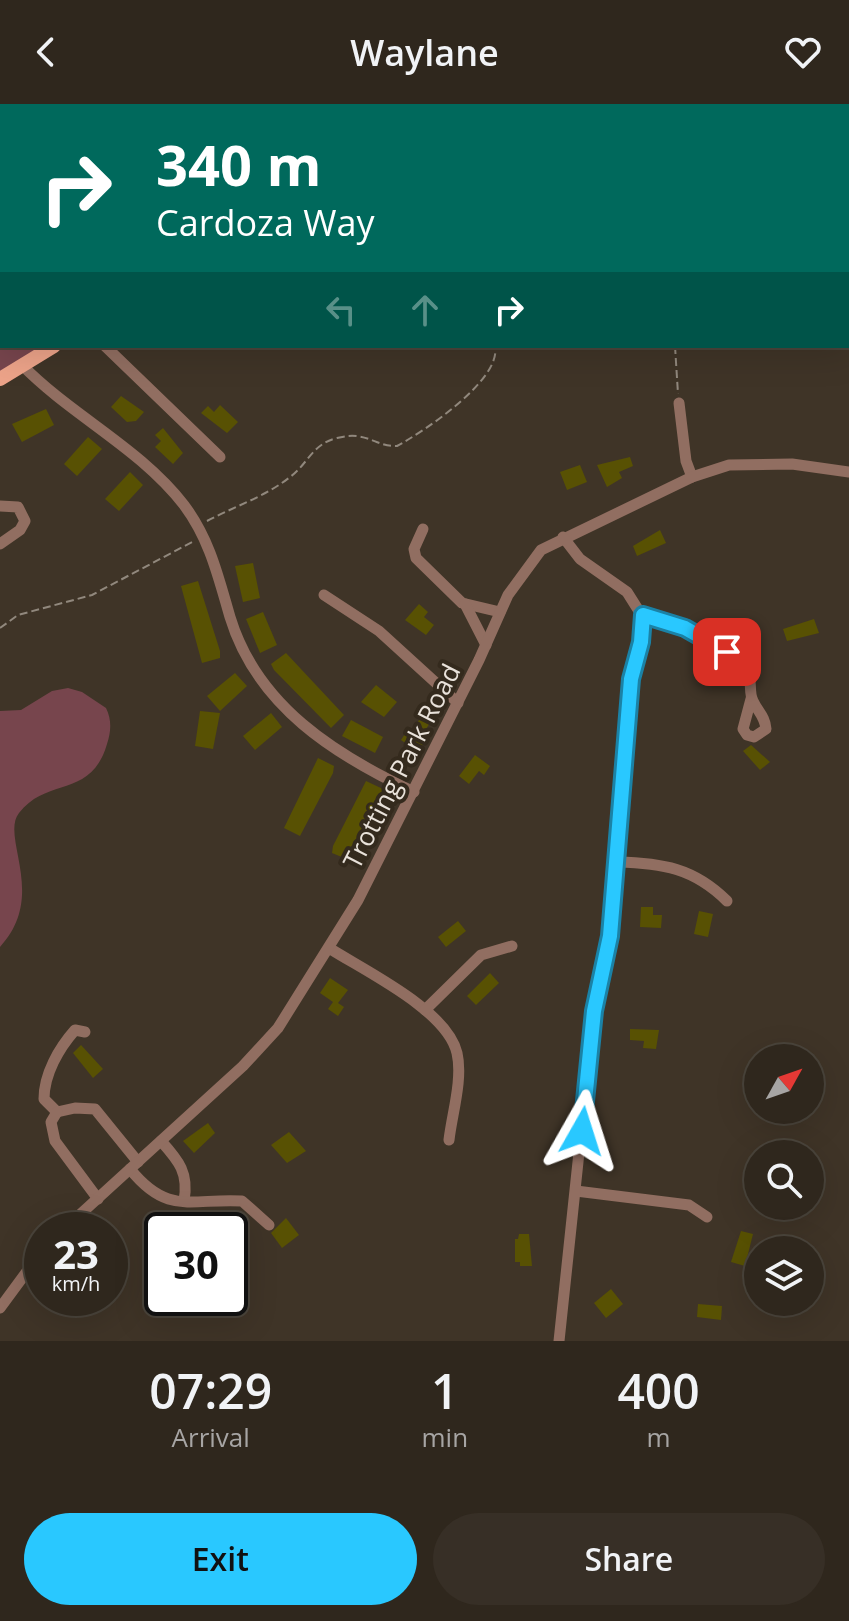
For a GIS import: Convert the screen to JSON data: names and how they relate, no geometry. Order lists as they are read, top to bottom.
{
  "streets": {
    "street": ["Trotting Park Road"]
  },
  "north": "top right",
  "page": {
    "header": "Waylane",
    "turn": ["340 m", "Cardoza Way"],
    "speed": "23 km/h",
    "limit": "30",
    "eta": [
      "07:29",
      "Arrival",
      "1",
      "min",
      "400",
      "m"
    ],
    "buttons": ["Exit", "Share"]
  }
}
